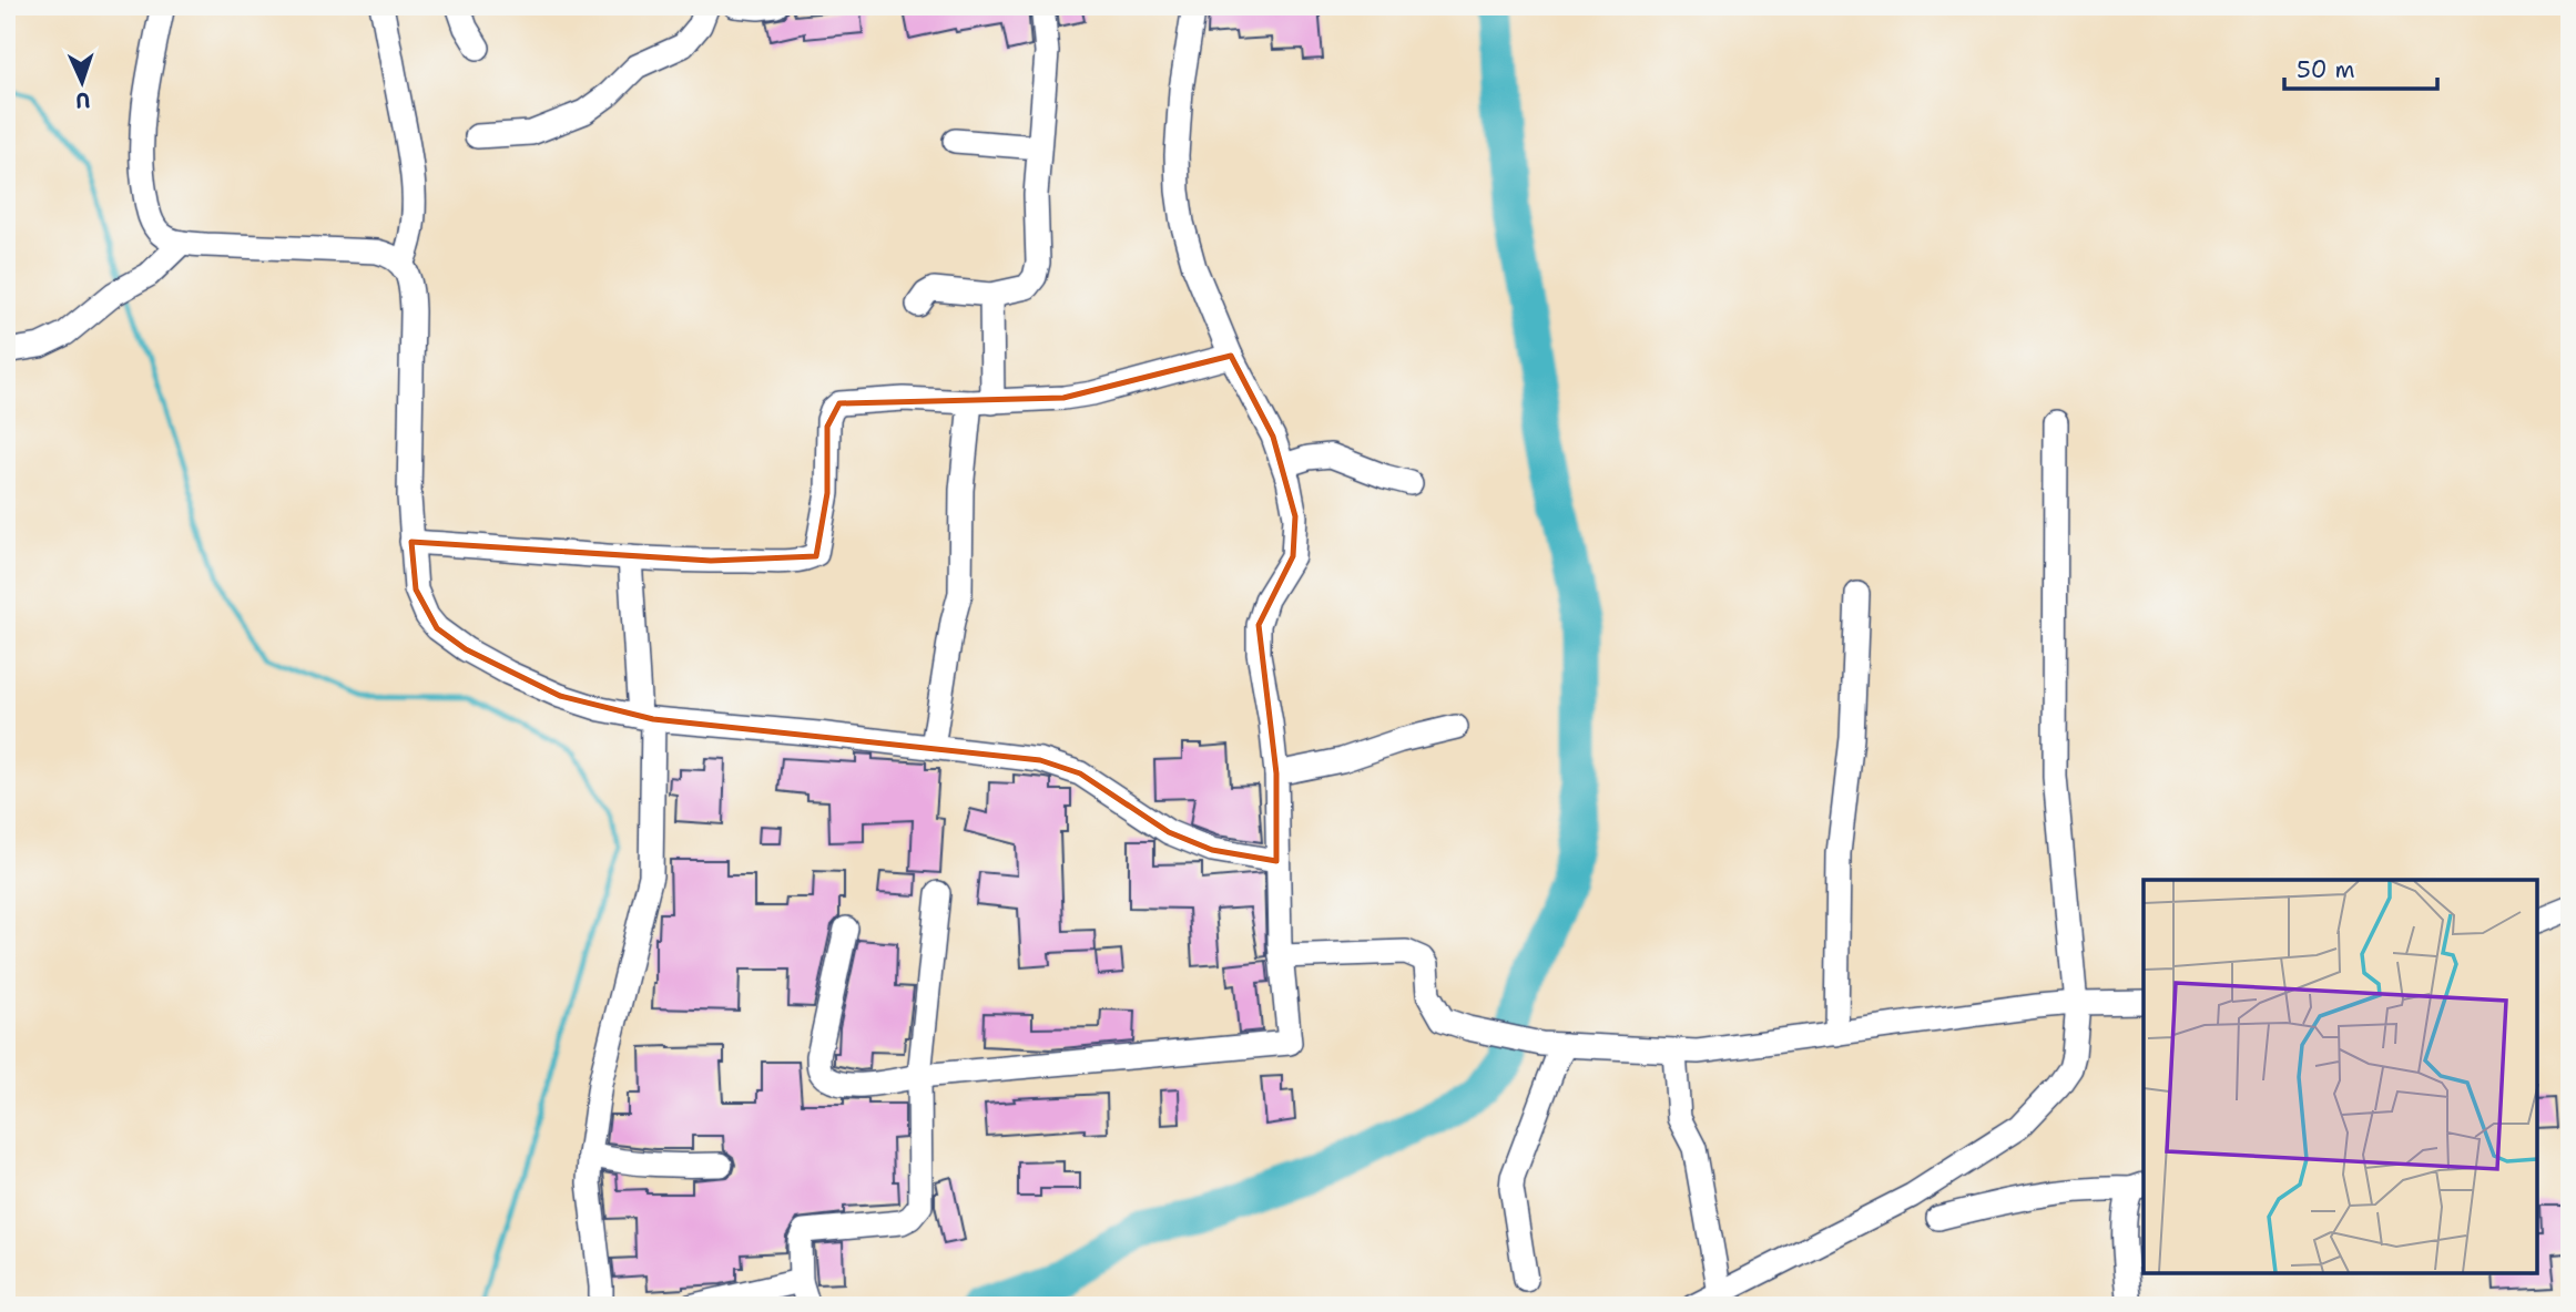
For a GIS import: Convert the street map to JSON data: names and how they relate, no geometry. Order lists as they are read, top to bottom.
{
  "scale_bar": "50 m",
  "north": "bottom"
}
